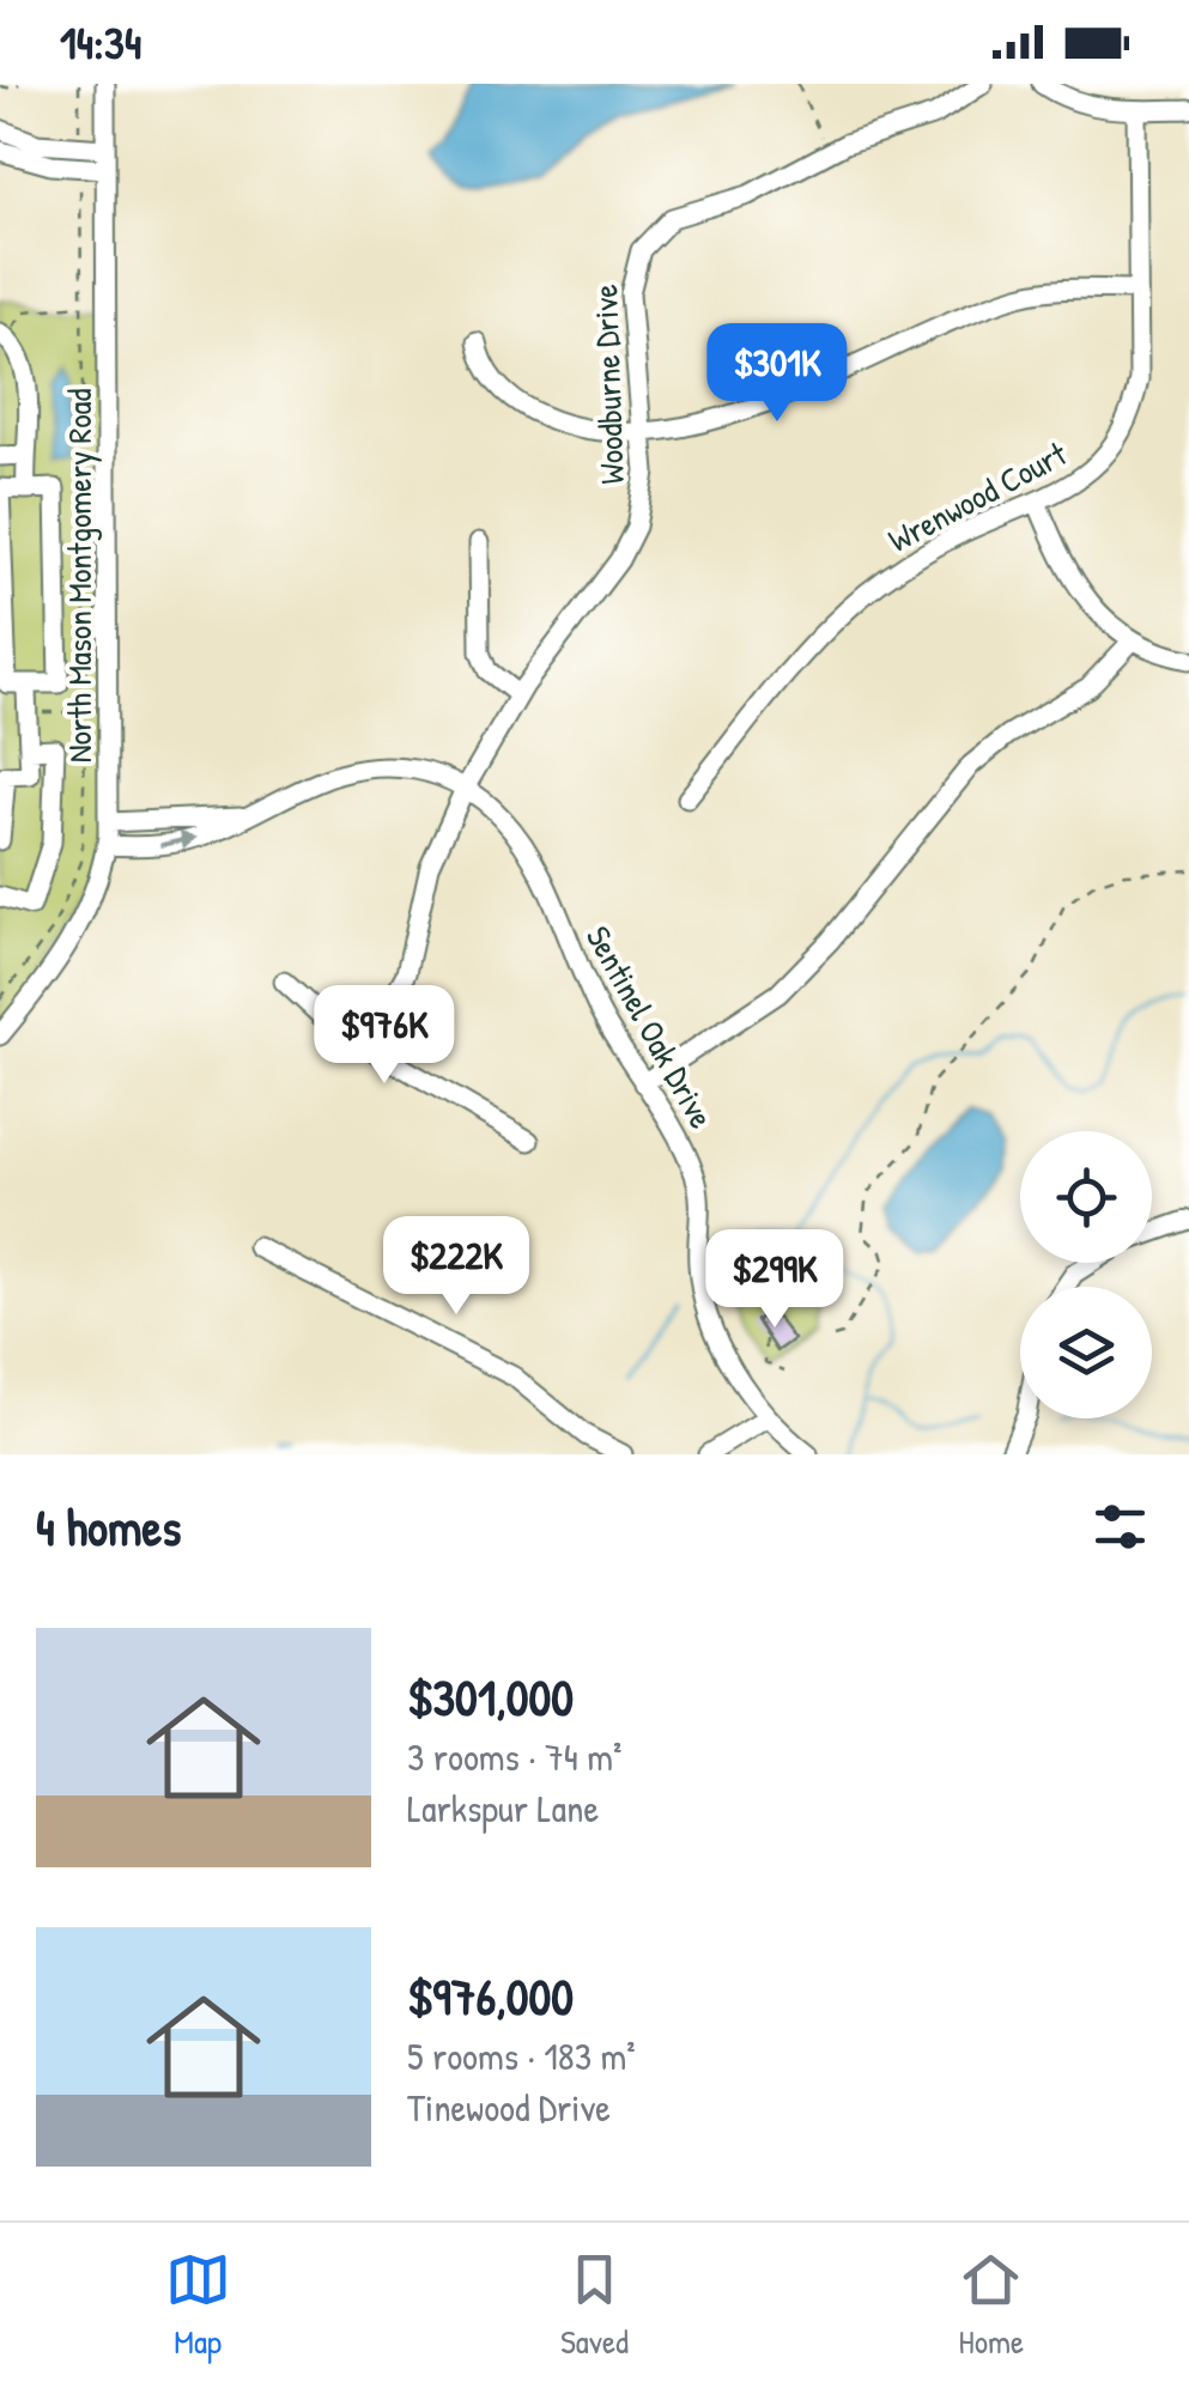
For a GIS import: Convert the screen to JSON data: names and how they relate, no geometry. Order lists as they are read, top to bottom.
{
  "streets": {
    "street": [
      "Woodburne Drive",
      "Wrenwood Court",
      "North Mason Montgomery Road",
      "Sentinel Oak Drive"
    ]
  },
  "crossings": [
    ["Woodburne Drive", "Sentinel Oak Drive"],
    ["North Mason Montgomery Road", "Sentinel Oak Drive"]
  ],
  "page": {
    "status": "14:34",
    "price": [
      "$301K",
      "$976K",
      "$222K",
      "$299K"
    ],
    "heading": "4 homes",
    "list": [
      {
        "name": "$301,000",
        "note": "3 rooms · 74 m² · Larkspur Lane"
      },
      {
        "name": "$976,000",
        "note": "5 rooms · 183 m² · Tinewood Drive"
      }
    ],
    "tabs": ["Map", "Saved", "Home"]
  }
}
